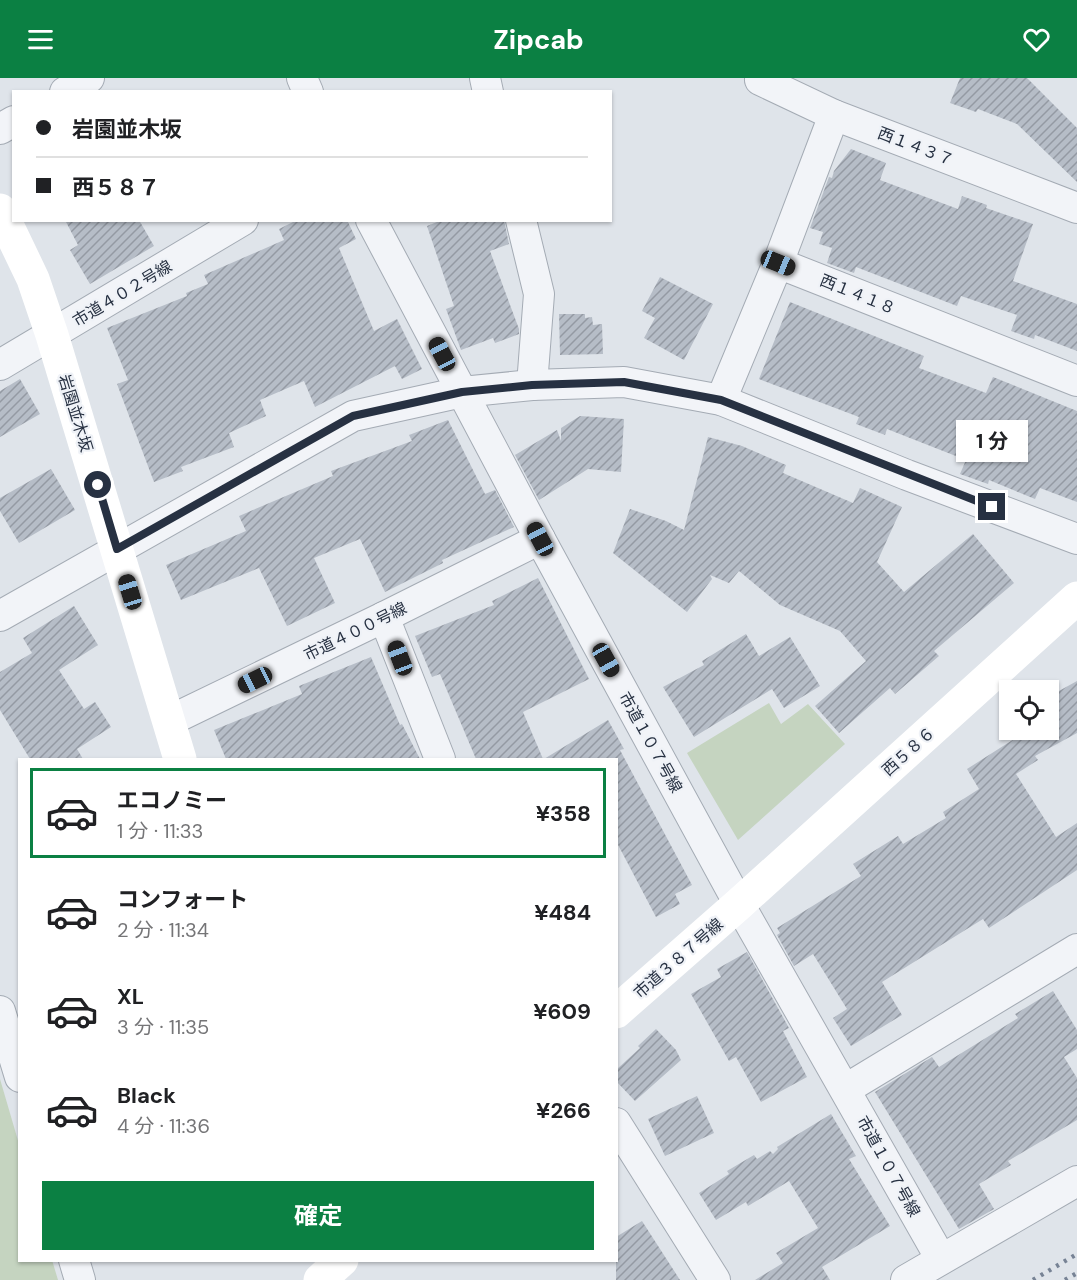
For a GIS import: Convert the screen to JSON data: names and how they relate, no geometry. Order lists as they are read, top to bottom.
{
  "streets": {
    "street": [
      "西１４３７",
      "市道４０２号線",
      "西１４１８",
      "岩園並木坂",
      "市道４００号線",
      "市道１０７号線",
      "西５８６",
      "市道３８７号線"
    ]
  },
  "crossings": [
    ["市道４０２号線", "岩園並木坂"],
    ["岩園並木坂", "市道４００号線"],
    ["市道４００号線", "市道１０７号線"],
    ["市道１０７号線", "西５８６"],
    ["市道１０７号線", "市道３８７号線"],
    ["西５８６", "市道３８７号線"]
  ],
  "page": {
    "header": "Zipcab",
    "banner": ["岩園並木坂", "西５８７"],
    "bubble": "1 分",
    "list": [
      {
        "name": "エコノミー",
        "note": "1 分 · 11:33",
        "value": "¥358"
      },
      {
        "name": "コンフォート",
        "note": "2 分 · 11:34",
        "value": "¥484"
      },
      {
        "name": "XL",
        "note": "3 分 · 11:35",
        "value": "¥609"
      },
      {
        "name": "Black",
        "note": "4 分 · 11:36",
        "value": "¥266"
      }
    ],
    "buttons": "確定"
  }
}
